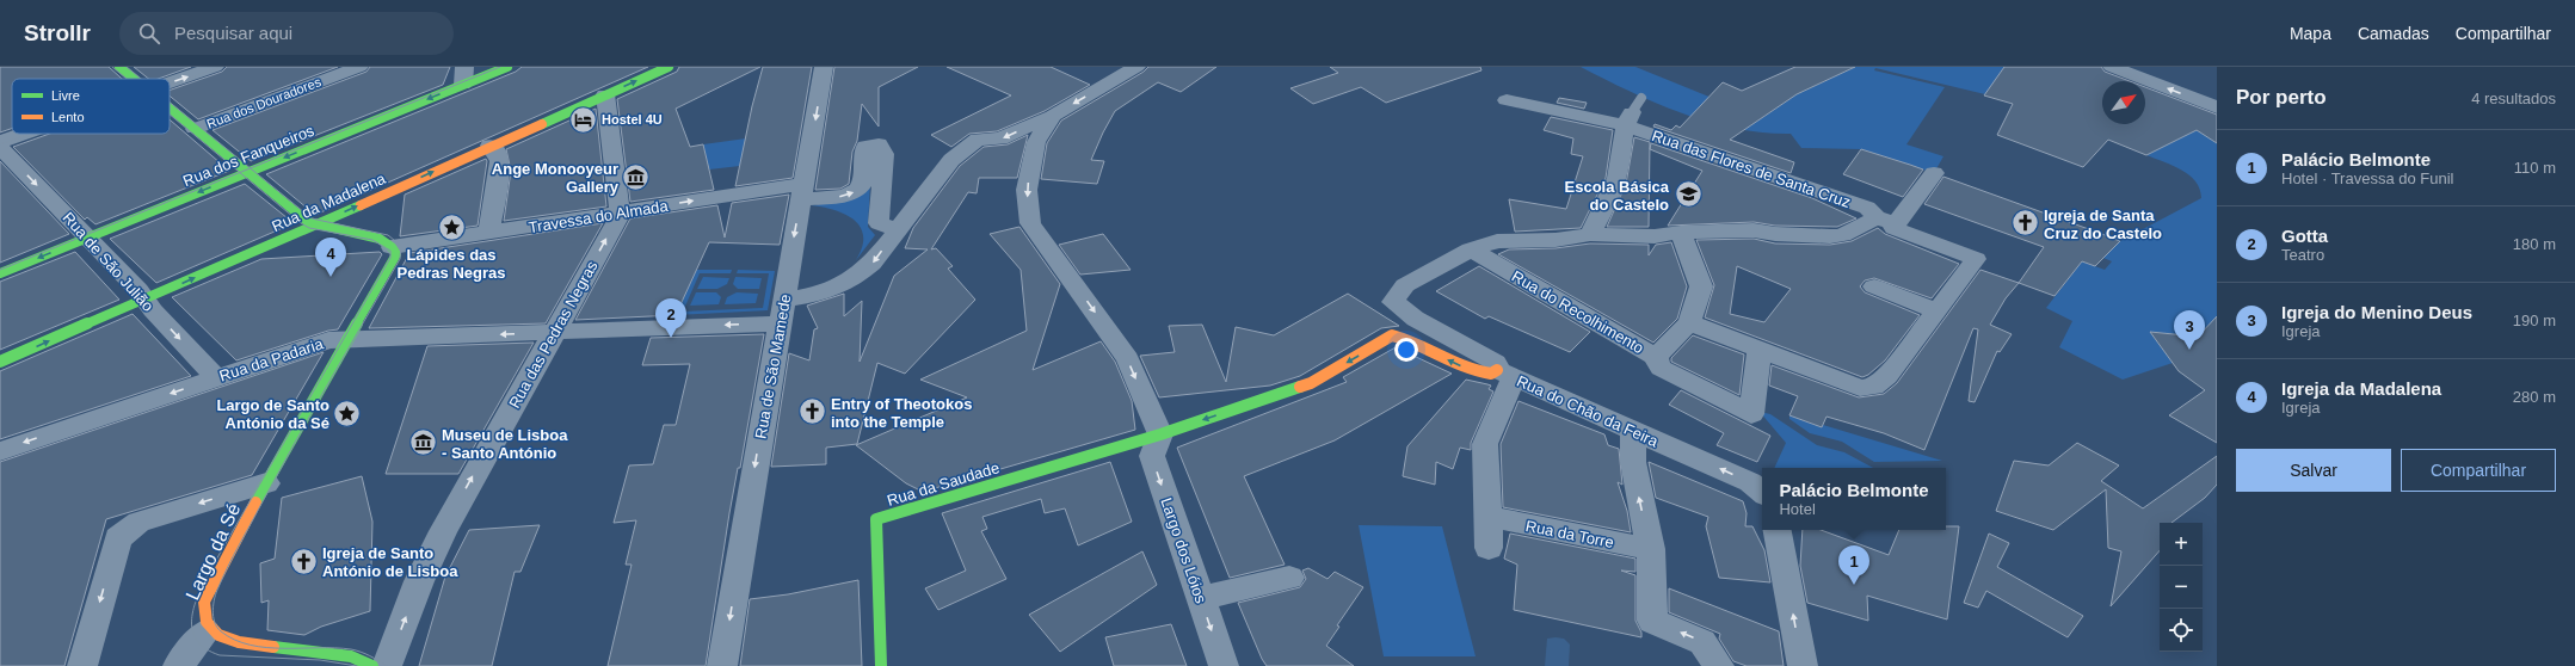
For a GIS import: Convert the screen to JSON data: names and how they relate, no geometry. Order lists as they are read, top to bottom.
{
  "streets": {
    "street": [
      "Rua dos Douradores",
      "Rua dos Fanqueiros",
      "Rua das Flores de Santa Cruz",
      "Rua da Madalena",
      "Travessa do Almada",
      "Rua de São Julião",
      "Rua do Recolhimento",
      "Rua das Pedras Negras",
      "Rua da Padaria",
      "Rua de São Mamede",
      "Rua do Chão da Feira",
      "Rua da Saudade",
      "Rua da Torre",
      "Largo dos Lóios",
      "Largo da Sé"
    ]
  },
  "crossings": [
    ["Rua dos Fanqueiros", "Rua de São Julião"],
    ["Rua da Madalena", "Rua de São Julião"],
    ["Travessa do Almada", "Rua das Pedras Negras"],
    ["Travessa do Almada", "Rua da Padaria"],
    ["Travessa do Almada", "Rua de São Mamede"],
    ["Rua de São Julião", "Rua da Padaria"],
    ["Rua do Recolhimento", "Rua do Chão da Feira"],
    ["Rua das Pedras Negras", "Rua da Padaria"],
    ["Rua da Padaria", "Rua de São Mamede"],
    ["Rua da Saudade", "Largo dos Lóios"]
  ],
  "one_way": [
    "Rua dos Fanqueiros",
    "Rua da Madalena",
    "Rua da Padaria",
    "Rua de São Mamede",
    "Largo dos Lóios"
  ],
  "places": {
    "hotel": ["Hostel 4U"],
    "museum": ["Ange Monooyeur Gallery", "Museu de Lisboa - Santo António"],
    "school or university": ["Escola Básica do Castelo"],
    "church": ["Igreja de Santa Cruz do Castelo", "Entry of Theotokos into the Temple", "Igreja de Santo António de Lisboa"],
    "place": ["Lápides das Pedras Negras", "Largo de Santo António da Sé"]
  },
  "legend": ["Livre", "Lento"],
  "north": "top right",
  "page": {
    "header": "Strollr",
    "search": "Pesquisar aqui",
    "nav": ["Mapa", "Camadas", "Compartilhar"],
    "heading": ["Por perto", "4 resultados"],
    "list": [
      {
        "mark": "1",
        "name": "Palácio Belmonte",
        "note": "Hotel · Travessa do Funil",
        "value": "110 m"
      },
      {
        "mark": "2",
        "name": "Gotta",
        "note": "Teatro",
        "value": "180 m"
      },
      {
        "mark": "3",
        "name": "Igreja do Menino Deus",
        "note": "Igreja",
        "value": "190 m"
      },
      {
        "mark": "4",
        "name": "Igreja da Madalena",
        "note": "Igreja",
        "value": "280 m"
      }
    ],
    "pins": [
      "4",
      "2",
      "3",
      "1"
    ],
    "buttons": ["Salvar", "Compartilhar"],
    "popup": ["Palácio Belmonte", "Hotel"],
    "map_buttons": ["+", "−"]
  }
}
